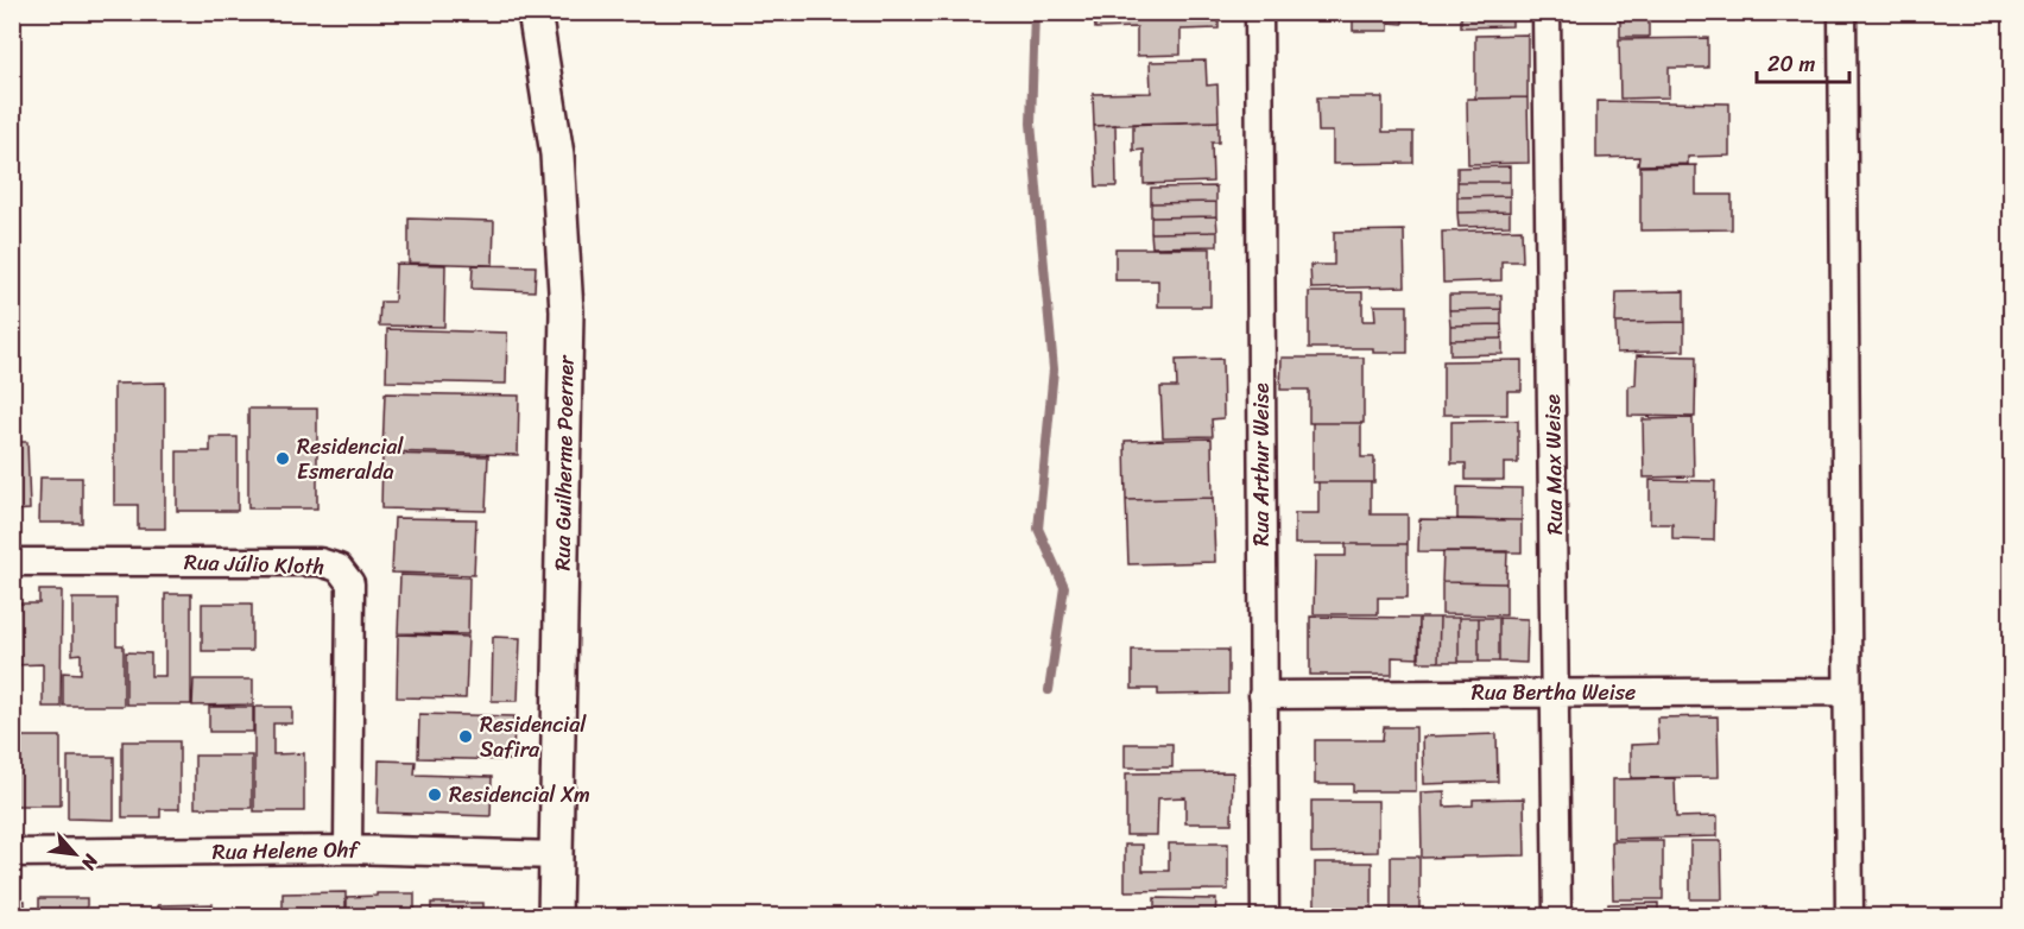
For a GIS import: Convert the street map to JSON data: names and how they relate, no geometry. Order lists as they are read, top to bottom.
{
  "streets": {
    "street": [
      "Rua Guilherme Poerner",
      "Rua Arthur Weise",
      "Rua Max Weise",
      "Rua Júlio Kloth",
      "Rua Bertha Weise",
      "Rua Helene Ohf"
    ]
  },
  "crossings": [
    ["Rua Guilherme Poerner", "Rua Helene Ohf"],
    ["Rua Arthur Weise", "Rua Bertha Weise"],
    ["Rua Max Weise", "Rua Bertha Weise"],
    ["Rua Júlio Kloth", "Rua Helene Ohf"]
  ],
  "places": ["Residencial Esmeralda", "Residencial Safira", "Residencial Xm"],
  "scale_bar": "20 m",
  "north": "bottom right"
}
